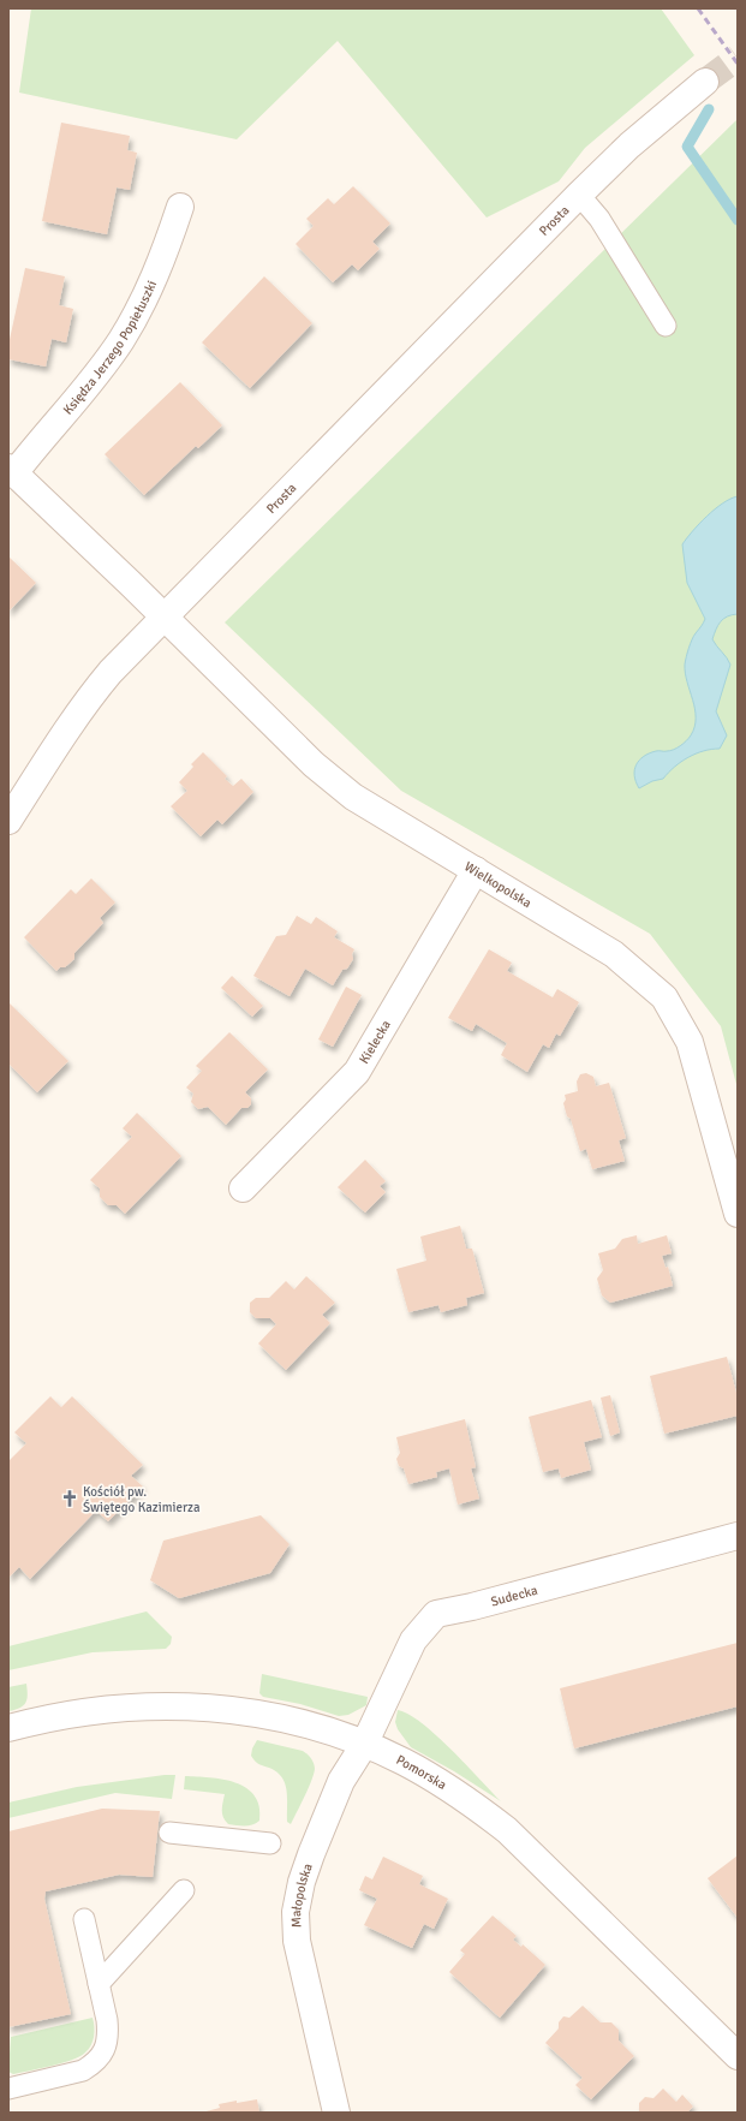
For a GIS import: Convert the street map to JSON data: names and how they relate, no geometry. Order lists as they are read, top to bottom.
{
  "streets": {
    "street": [
      "Prosta",
      "Księdza Jerzego Popiełuszki",
      "Wielkopolska",
      "Kielecka",
      "Sudecka",
      "Pomorska",
      "Małopolska"
    ]
  },
  "crossings": [
    ["Prosta", "Księdza Jerzego Popiełuszki"],
    ["Prosta", "Wielkopolska"],
    ["Księdza Jerzego Popiełuszki", "Wielkopolska"],
    ["Wielkopolska", "Kielecka"],
    ["Sudecka", "Pomorska"],
    ["Sudecka", "Małopolska"],
    ["Pomorska", "Małopolska"]
  ],
  "places": {
    "church": ["Kościół pw. Świętego Kazimierza"]
  }
}
